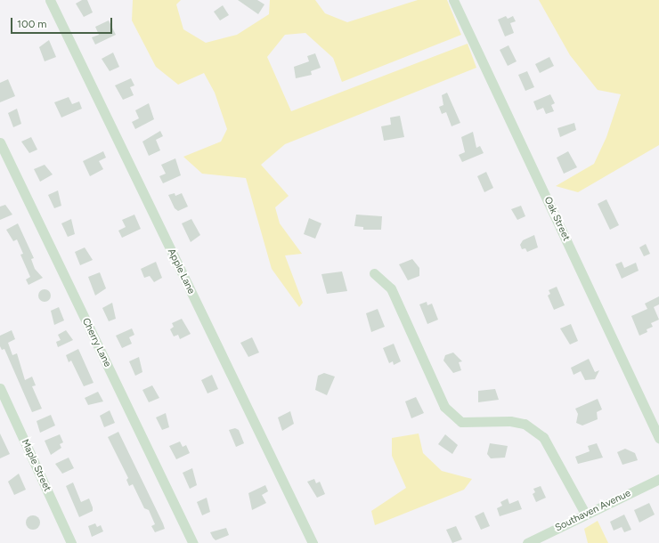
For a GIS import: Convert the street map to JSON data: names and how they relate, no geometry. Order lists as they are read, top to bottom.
{
  "streets": {
    "street": [
      "Oak Street",
      "Apple Lane",
      "Cherry Lane",
      "Maple Street",
      "Southaven Avenue"
    ]
  },
  "scale_bar": "100 m"
}
